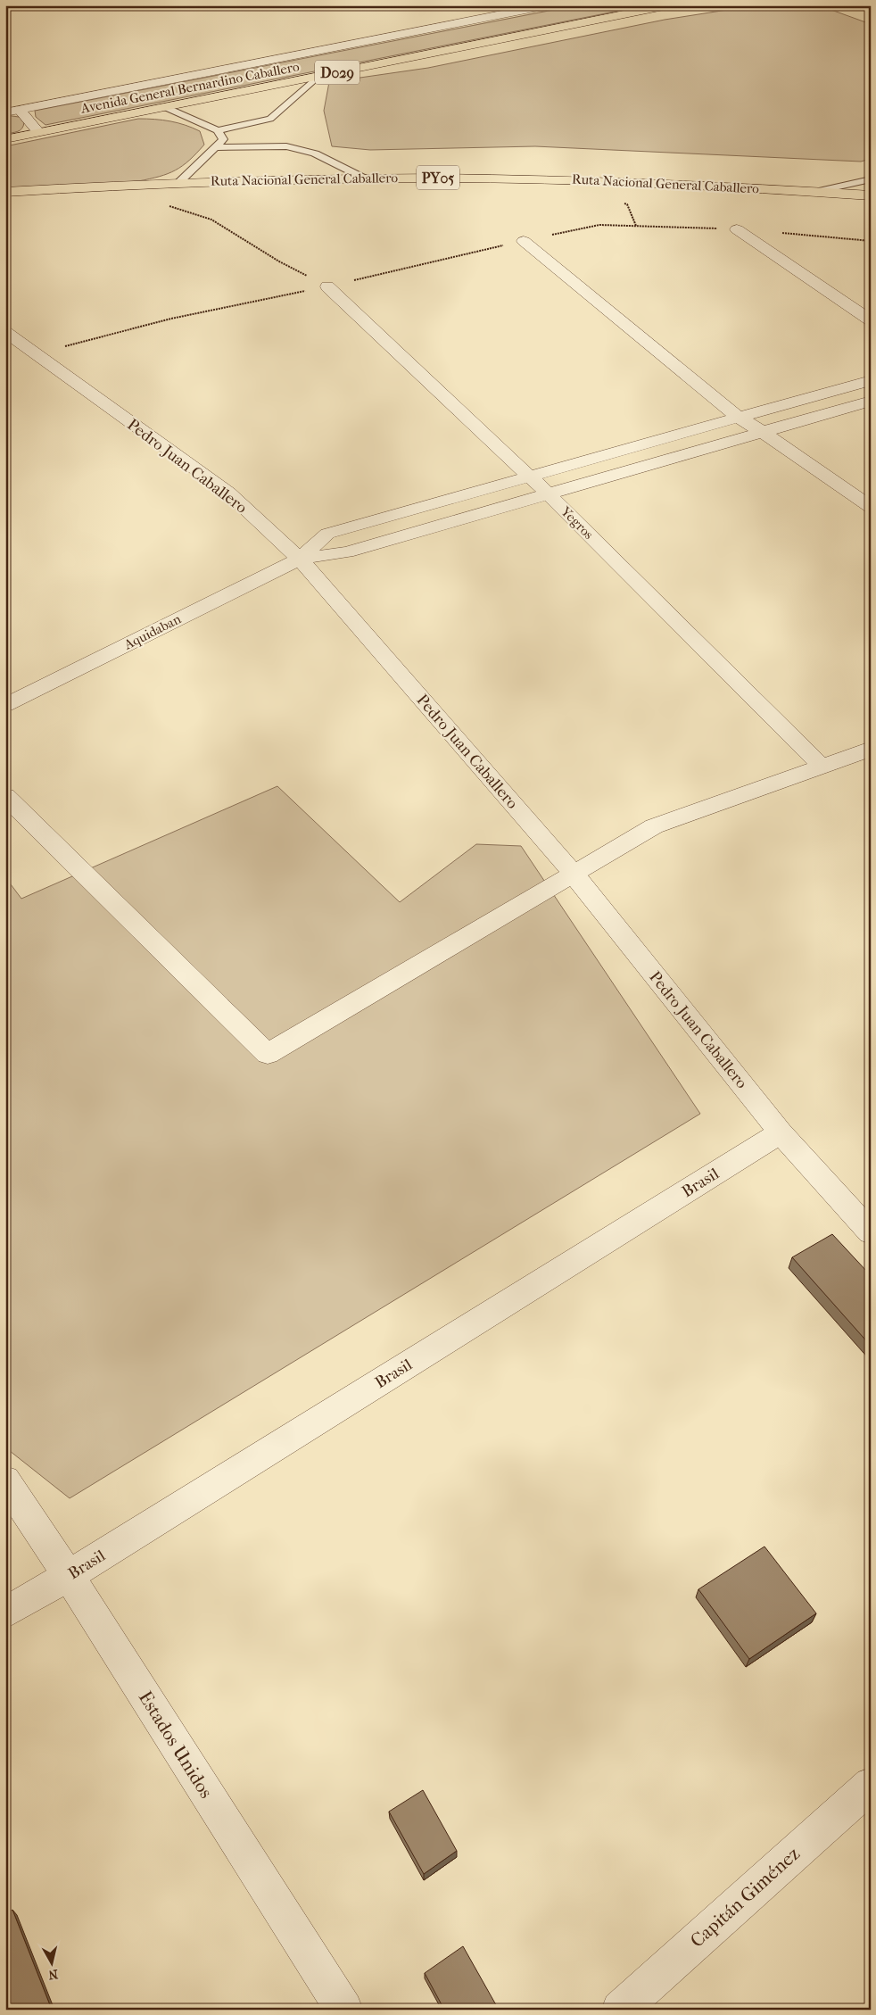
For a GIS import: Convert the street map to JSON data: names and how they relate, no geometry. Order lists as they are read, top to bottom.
{
  "streets": {
    "main road": [
      "D029",
      "Avenida General Bernardino Caballero",
      "PY05",
      "Ruta Nacional General Caballero"
    ],
    "street": [
      "Pedro Juan Caballero",
      "Yegros",
      "Aquidaban",
      "Brasil",
      "Estados Unidos",
      "Capitán Giménez"
    ]
  },
  "crossings": [
    ["Pedro Juan Caballero", "Aquidaban"],
    ["Pedro Juan Caballero", "Brasil"],
    ["Brasil", "Estados Unidos"]
  ],
  "north": "bottom"
}
